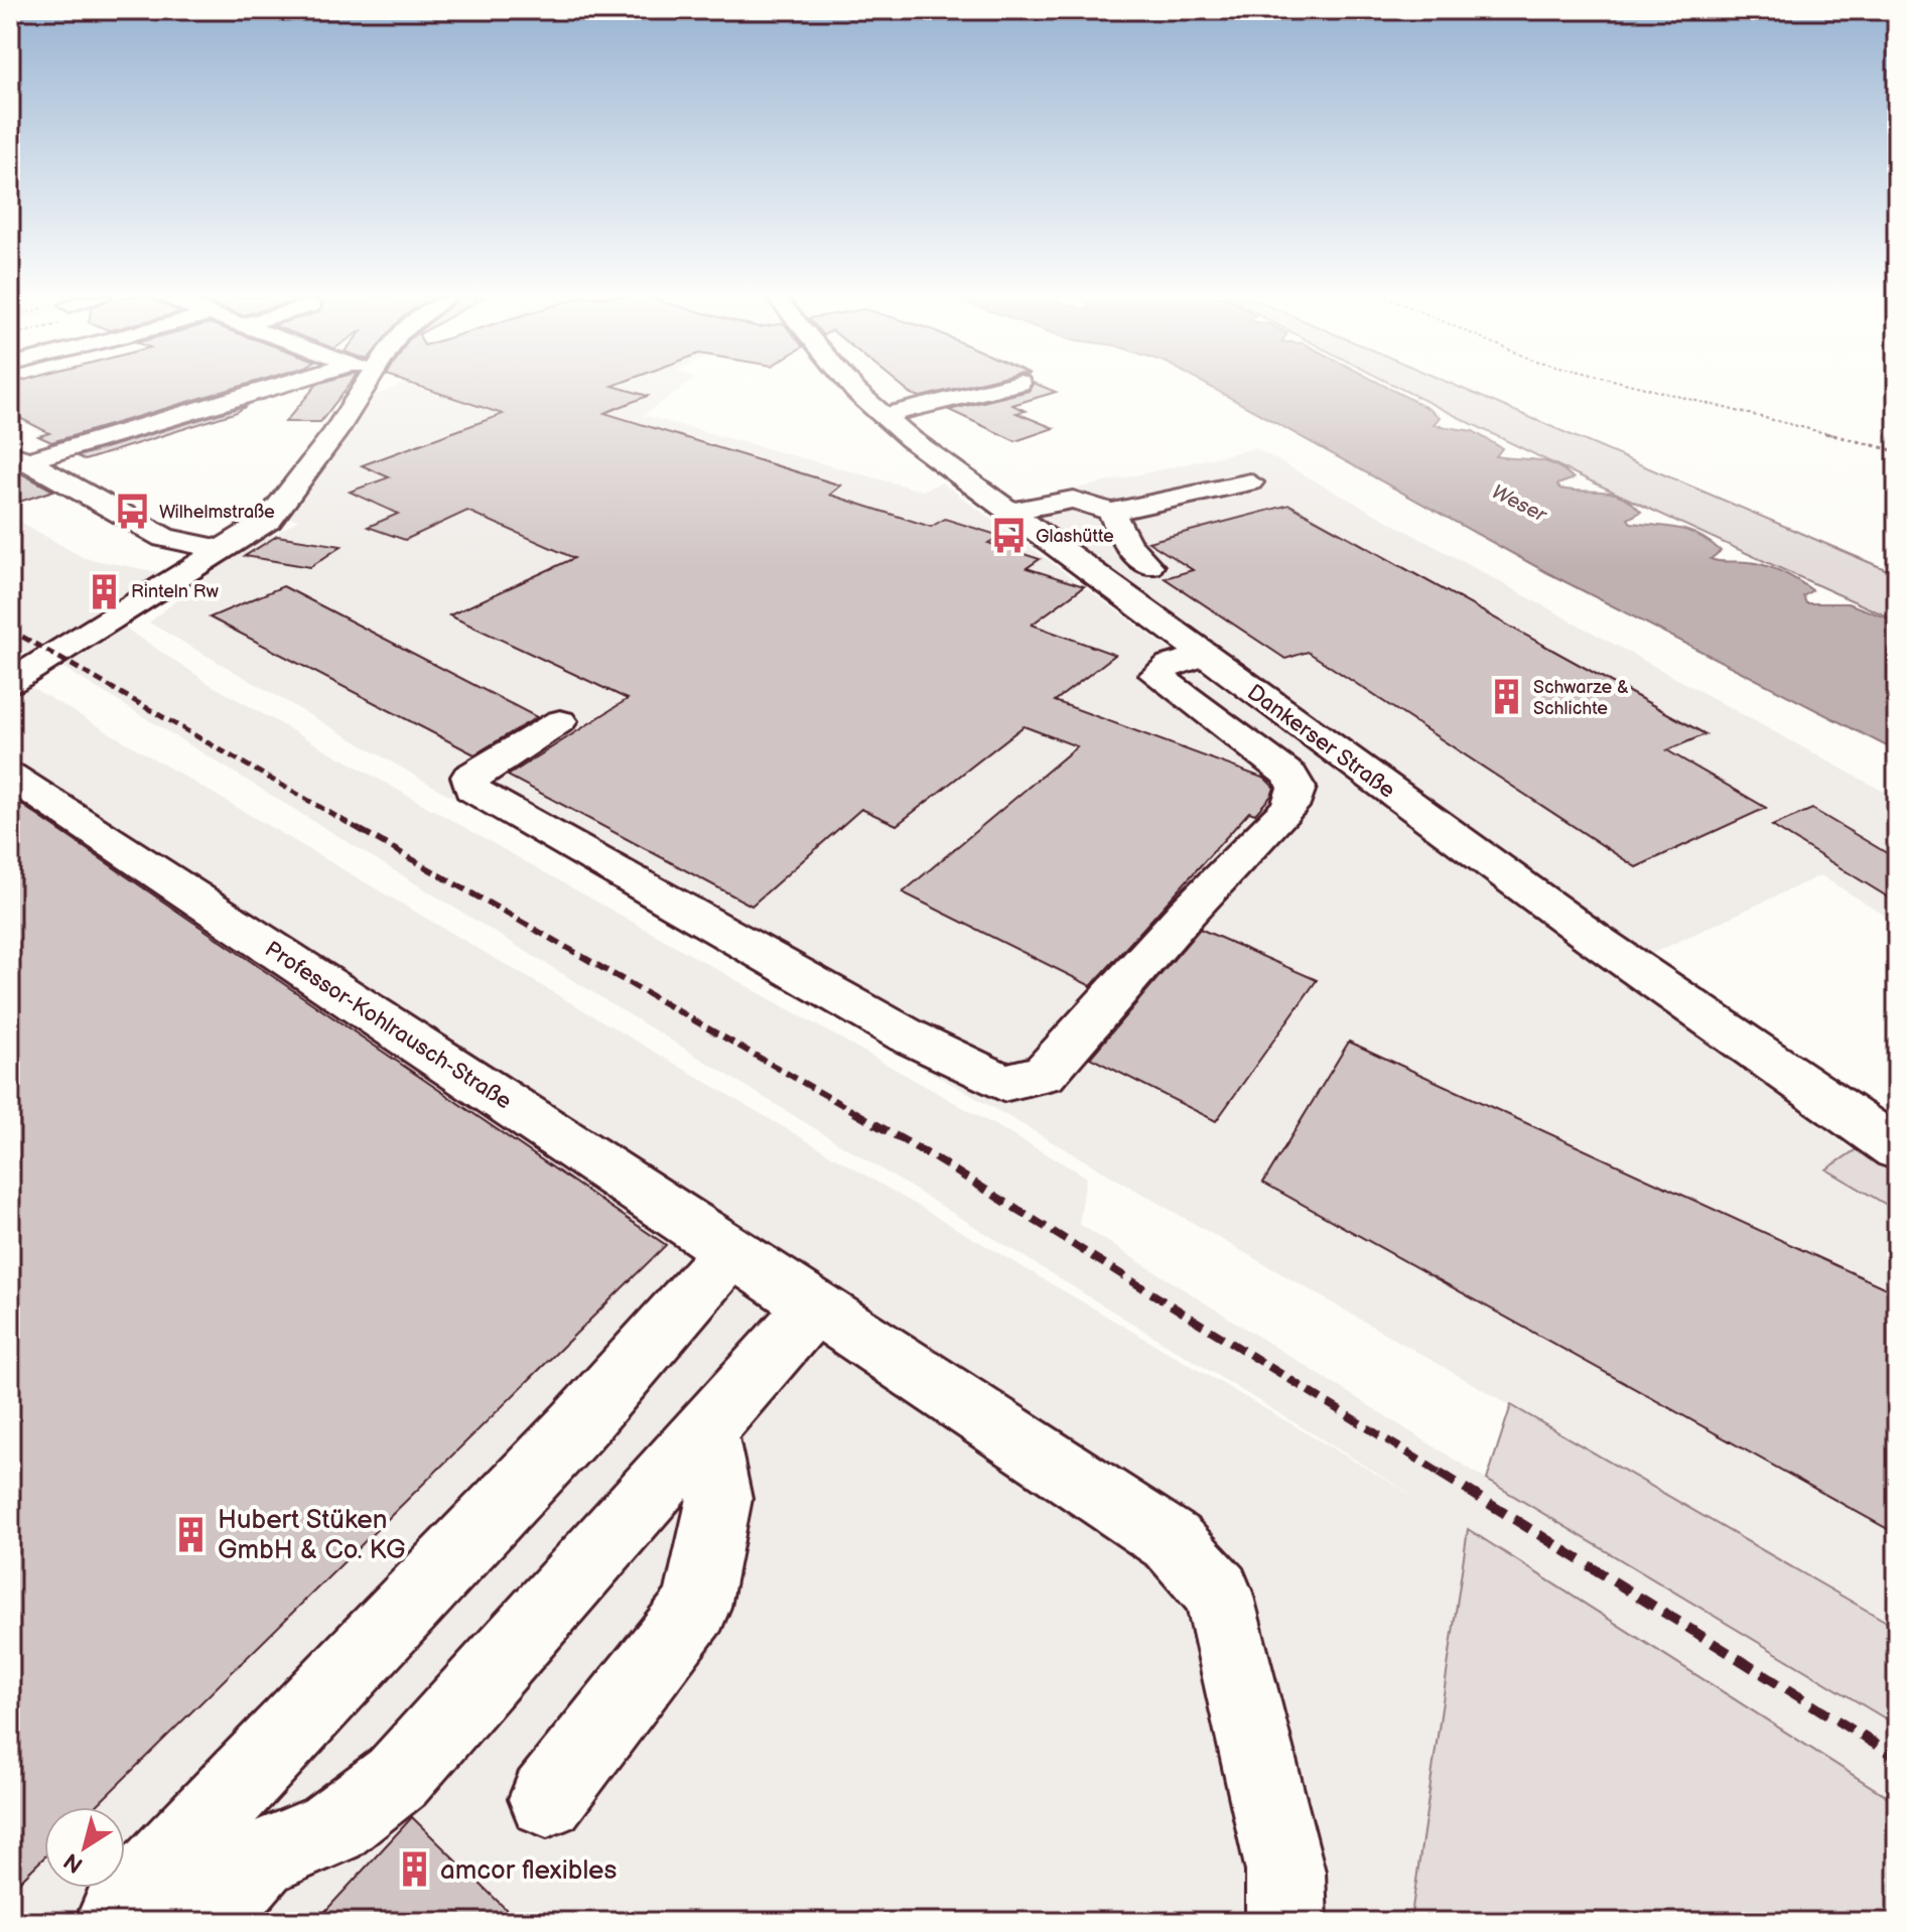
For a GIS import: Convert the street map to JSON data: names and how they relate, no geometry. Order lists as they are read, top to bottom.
{
  "streets": {
    "street": ["Dankerser Straße", "Professor-Kohlrausch-Straße"]
  },
  "water": ["Weser"],
  "places": {
    "bus stop": ["Wilhelmstraße", "Glashütte"],
    "building": [
      "Rinteln Rw",
      "Schwarze & Schlichte",
      "Hubert Stüken GmbH & Co. KG",
      "amcor flexibles"
    ]
  },
  "north": "bottom left"
}
